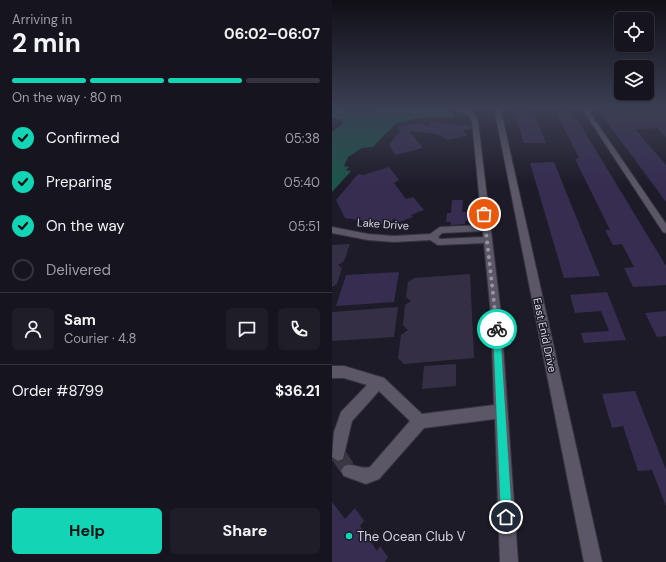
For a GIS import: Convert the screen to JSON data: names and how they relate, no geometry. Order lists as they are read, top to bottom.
{
  "streets": {
    "street": ["Lake Drive", "East Enid Drive"]
  },
  "places": ["The Ocean Club V"],
  "page": {
    "heading": ["2 min", "Arriving in", "06:02–06:07"],
    "panel": [
      "Sam",
      "Courier · 4.8",
      "Order #8799",
      "$36.21"
    ],
    "bar": "On the way · 80 m",
    "list": [
      ["Confirmed", "05:38"],
      ["Preparing", "05:40"],
      ["On the way", "05:51"],
      "Delivered"
    ],
    "buttons": ["Help", "Share"]
  }
}
